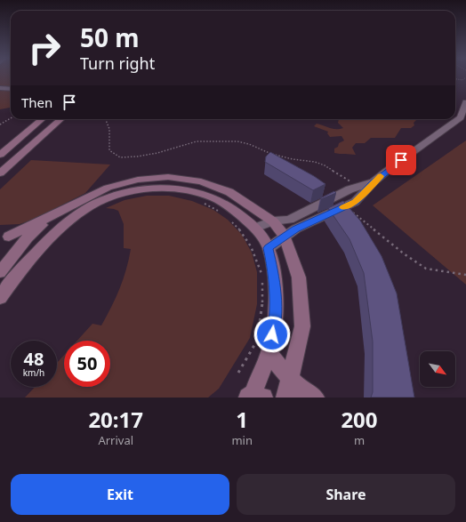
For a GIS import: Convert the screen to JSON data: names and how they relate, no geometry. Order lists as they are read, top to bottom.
{
  "north": "bottom right",
  "page": {
    "turn": ["50 m", "Turn right"],
    "then": "Then",
    "speed": "48 km/h",
    "limit": "50",
    "eta": [
      "20:17",
      "Arrival",
      "1",
      "min",
      "200",
      "m"
    ],
    "buttons": ["Exit", "Share"]
  }
}
